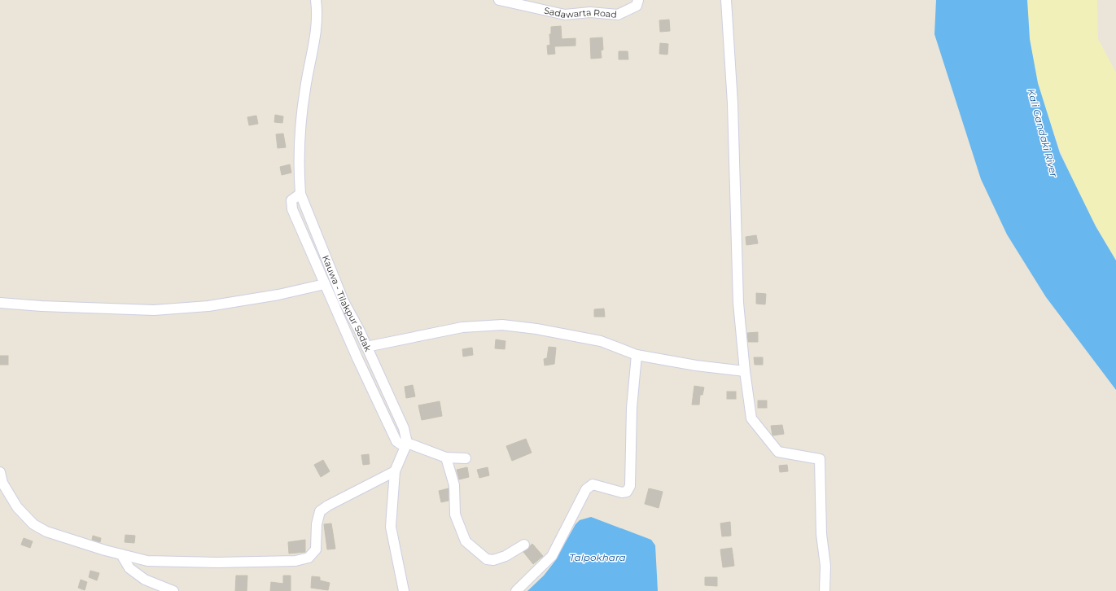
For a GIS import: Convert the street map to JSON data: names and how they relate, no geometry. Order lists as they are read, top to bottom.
{
  "streets": {
    "street": ["Sadawarta Road", "Kauwa - Tilakpur Sadak"]
  },
  "water": ["Kali Gandaki River", "Talpokhara"]
}
